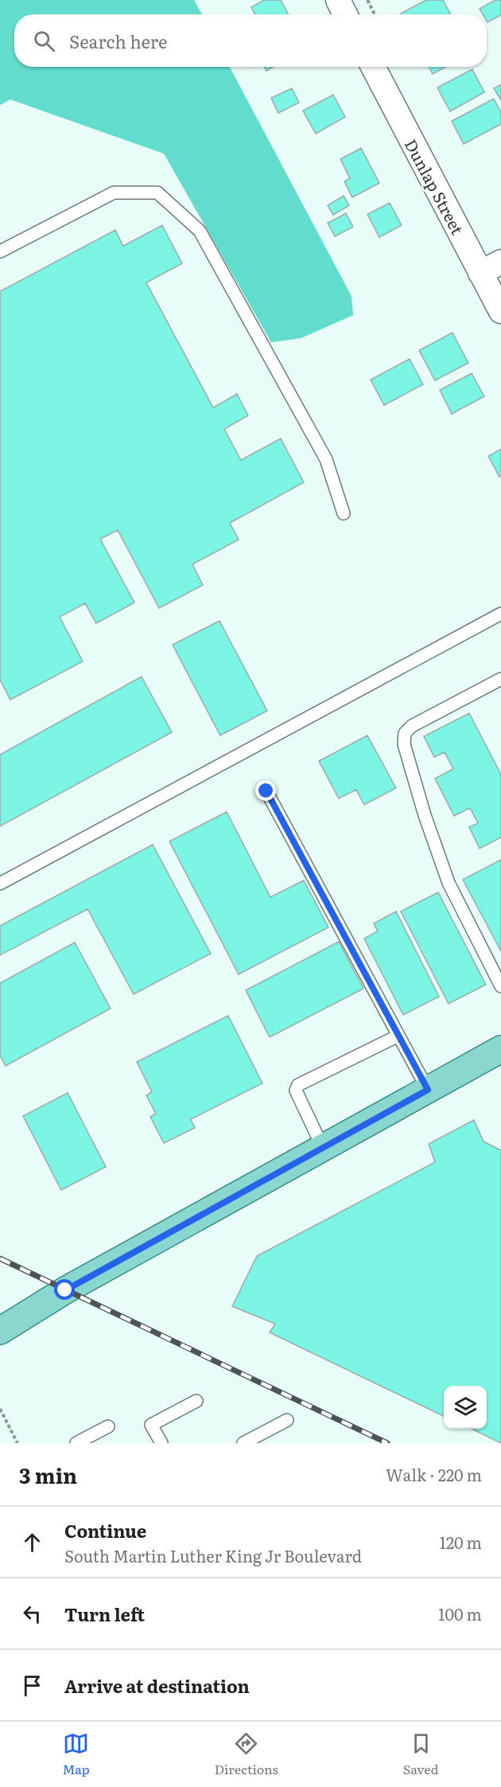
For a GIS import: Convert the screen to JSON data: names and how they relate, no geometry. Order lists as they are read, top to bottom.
{
  "streets": {
    "street": ["Dunlap Street"]
  },
  "page": {
    "search": "Search here",
    "heading": ["3 min", "Walk · 220 m"],
    "list": [
      ["Continue", "South Martin Luther King Jr Boulevard", "120 m"],
      ["Turn left", "100 m"],
      "Arrive at destination"
    ],
    "nav": ["Map", "Directions", "Saved"]
  }
}
